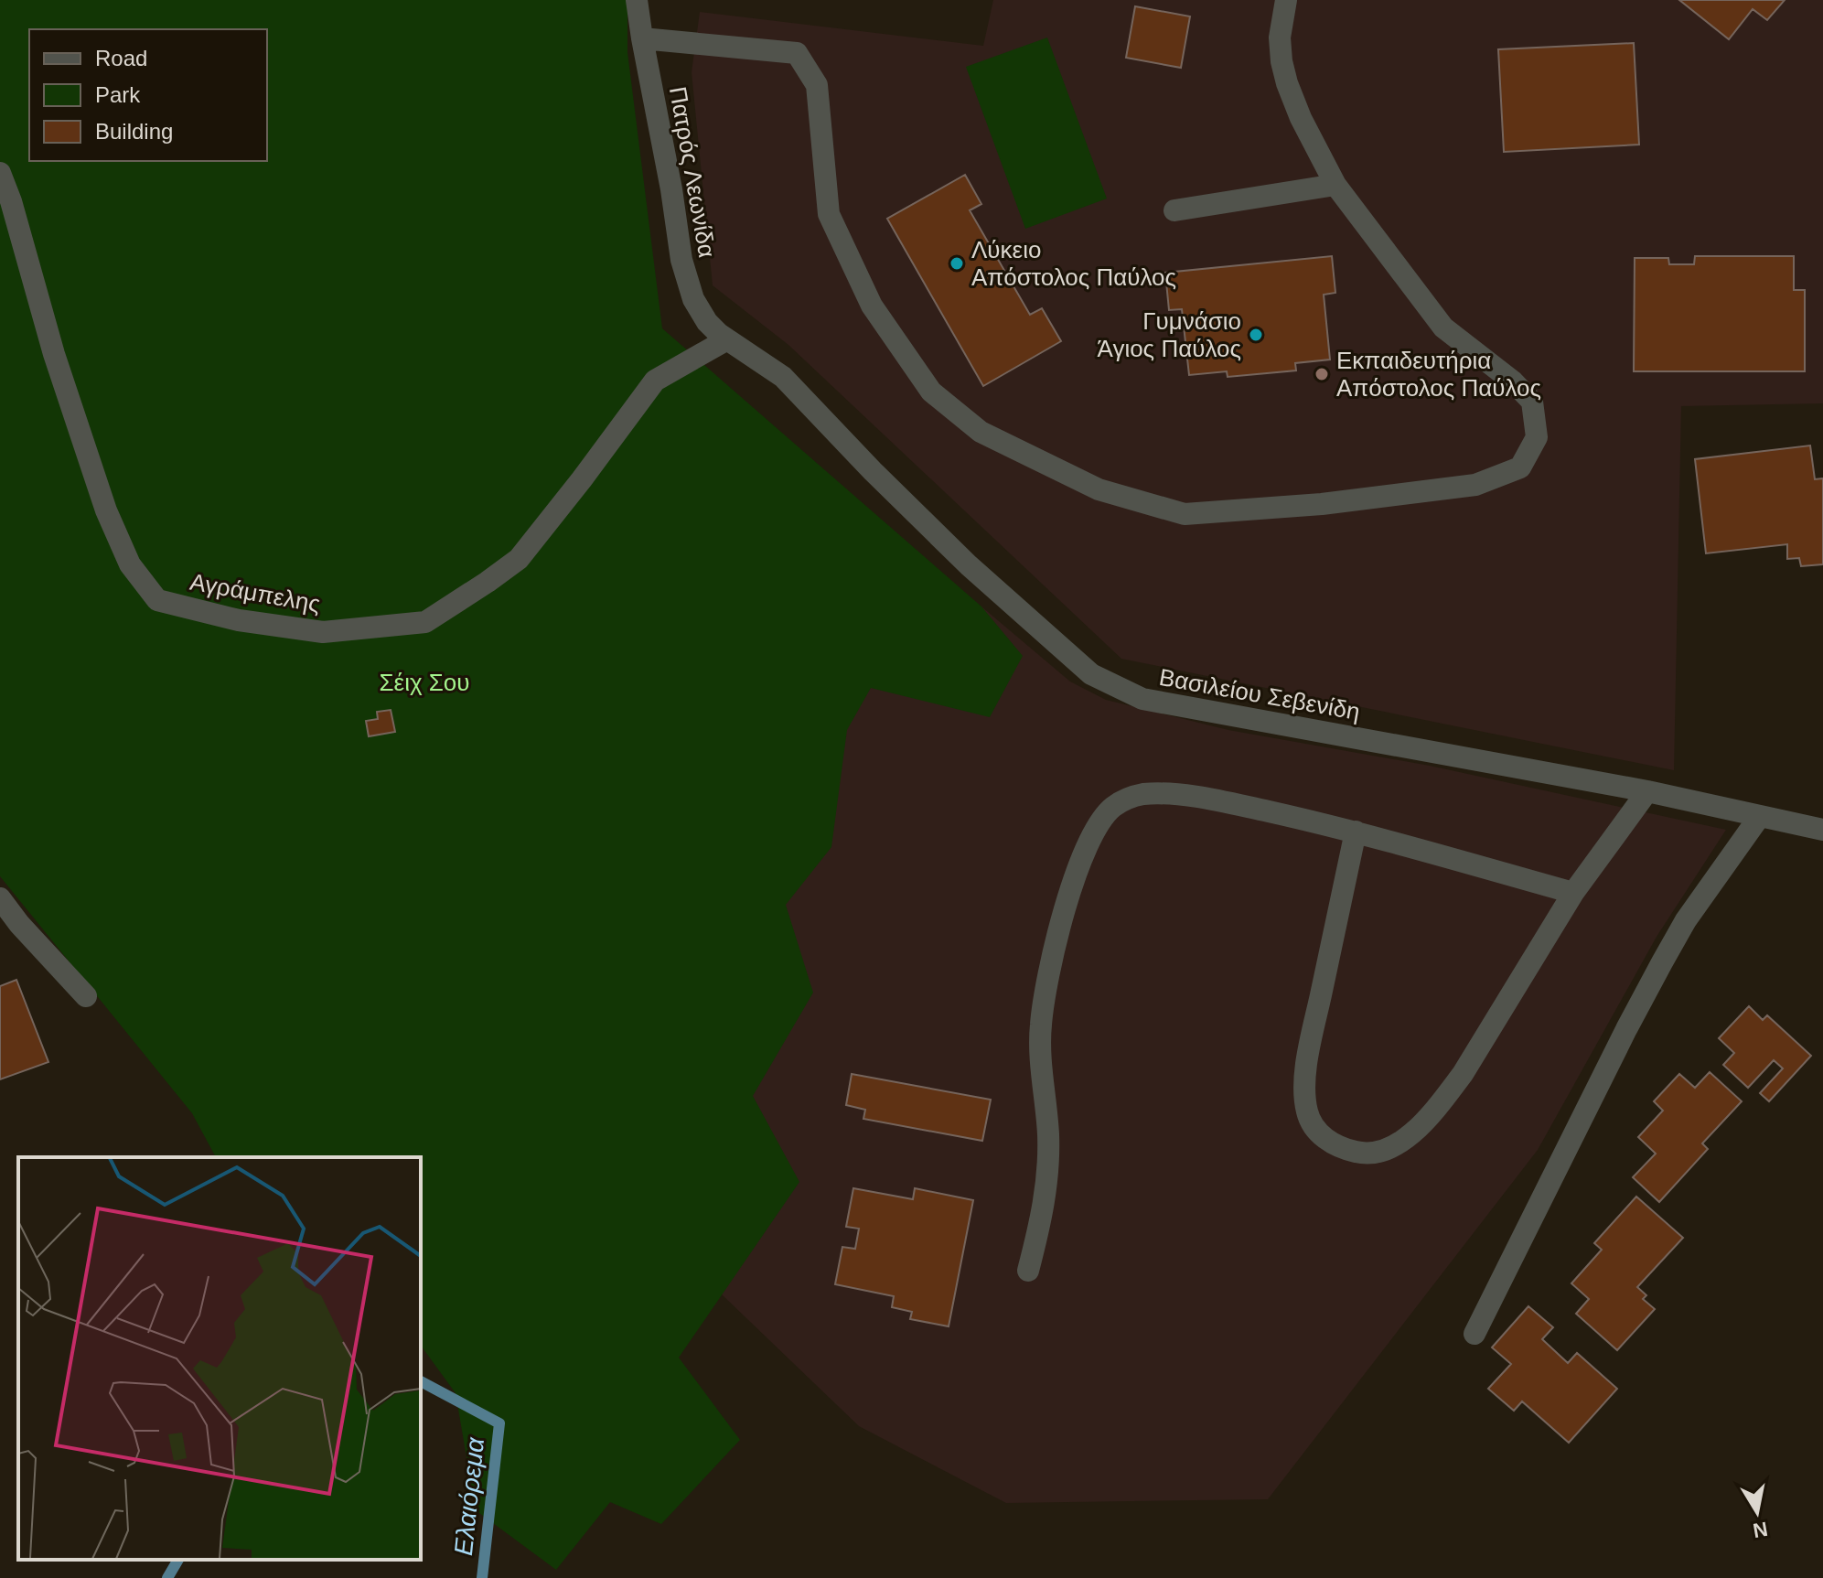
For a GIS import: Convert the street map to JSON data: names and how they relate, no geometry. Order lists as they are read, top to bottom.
{
  "streets": {
    "street": ["Πατρός Λεωνίδα", "Αγράμπελης", "Βασιλείου Σεβενίδη"]
  },
  "crossings": [
    ["Πατρός Λεωνίδα", "Αγράμπελης"],
    ["Πατρός Λεωνίδα", "Βασιλείου Σεβενίδη"],
    ["Αγράμπελης", "Βασιλείου Σεβενίδη"]
  ],
  "water": ["Ελαιόρεμα"],
  "parks": ["Σέιχ Σου"],
  "places": ["Λύκειο Απόστολος Παύλος", "Γυμνάσιο Άγιος Παύλος", "Εκπαιδευτήρια Απόστολος Παύλος"],
  "legend": ["Road", "Park", "Building"],
  "north": "bottom"
}
